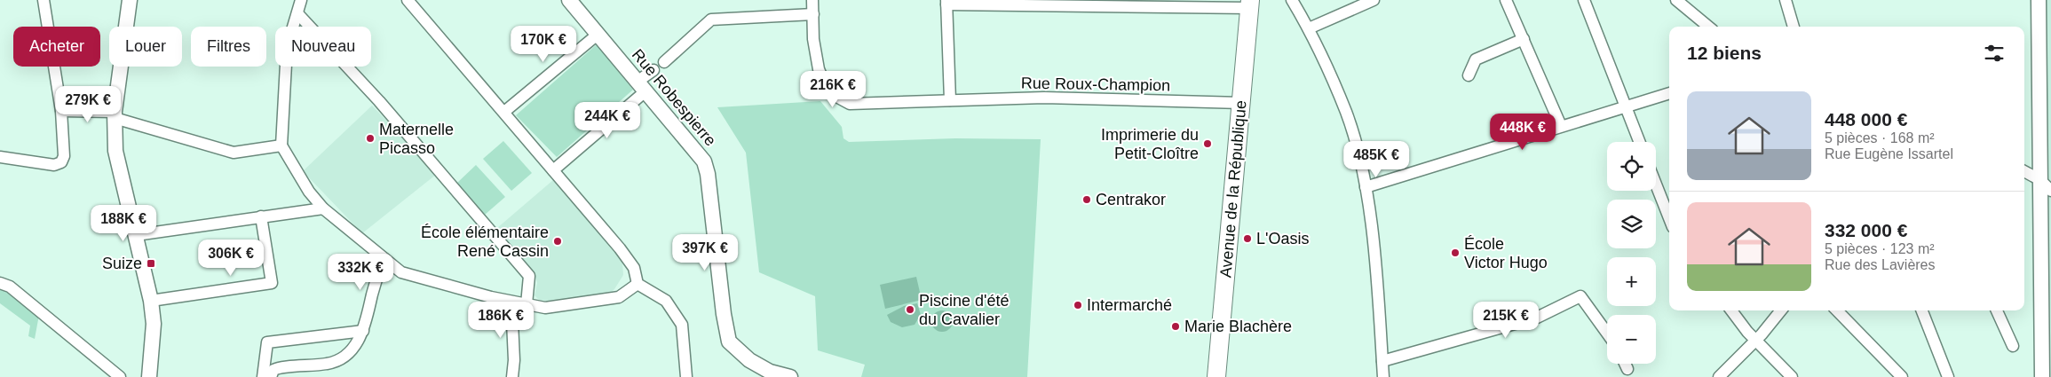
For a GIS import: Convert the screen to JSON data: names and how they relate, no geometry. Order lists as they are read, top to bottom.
{
  "streets": {
    "main road": ["Avenue de la République"],
    "street": ["Rue Roux-Champion", "Rue Robespierre"]
  },
  "crossings": [
    ["Rue Roux-Champion", "Avenue de la République"]
  ],
  "places": {
    "other": [
      "Maternelle Picasso",
      "Imprimerie du Petit-Cloître",
      "Centrakor",
      "L'Oasis",
      "École élémentaire René Cassin",
      "École Victor Hugo",
      "Intermarché",
      "Piscine d'été du Cavalier",
      "Marie Blachère"
    ],
    "transit": ["Suize"]
  },
  "page": {
    "price": [
      "170K €",
      "216K €",
      "279K €",
      "244K €",
      "448K €",
      "485K €",
      "188K €",
      "397K €",
      "306K €",
      "332K €",
      "186K €",
      "215K €"
    ],
    "chip": [
      "Acheter",
      "Louer",
      "Filtres",
      "Nouveau"
    ],
    "heading": "12 biens",
    "list": [
      {
        "name": "448 000 €",
        "note": "5 pièces · 168 m² · Rue Eugène Issartel"
      },
      {
        "name": "332 000 €",
        "note": "5 pièces · 123 m² · Rue des Lavières"
      }
    ],
    "map_buttons": ["+", "−"]
  }
}
